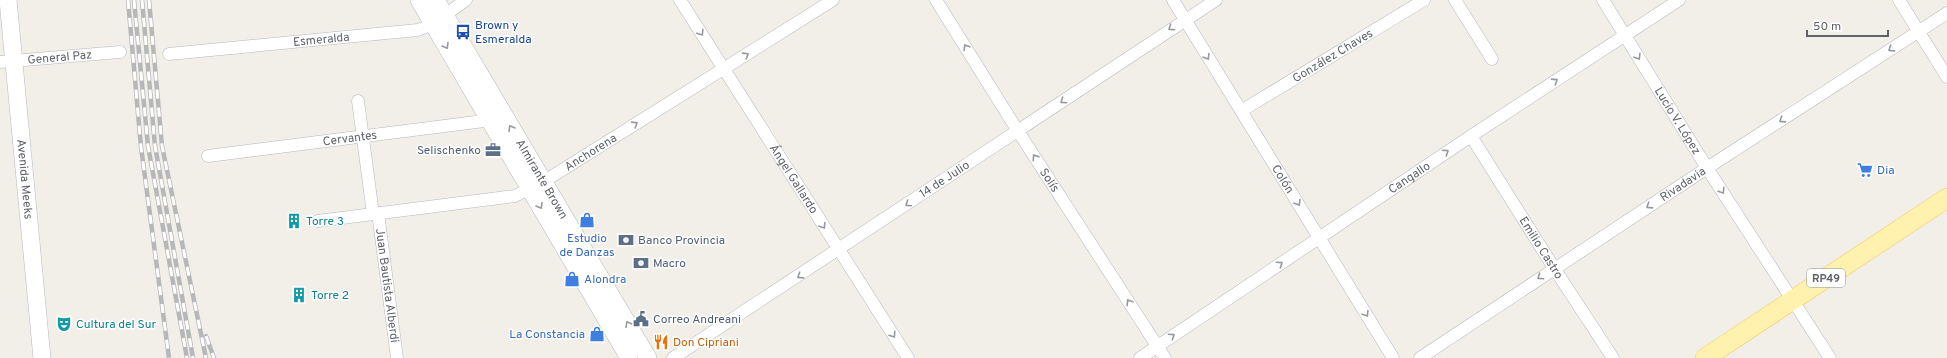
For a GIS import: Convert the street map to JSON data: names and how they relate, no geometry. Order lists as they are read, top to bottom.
{
  "streets": {
    "main road": ["Avenida Meeks", "Almirante Brown", "RP49"],
    "street": [
      "Esmeralda",
      "González Chaves",
      "General Paz",
      "Lucio V. López",
      "Cervantes",
      "Anchorena",
      "Cangallo",
      "Ángel Gallardo",
      "Colón",
      "14 de Julio",
      "Solís",
      "Rivadavia",
      "Emilio Castro",
      "Juan Bautista Alberdi"
    ]
  },
  "crossings": [
    ["Esmeralda", "Almirante Brown"],
    ["González Chaves", "Colón"],
    ["General Paz", "Avenida Meeks"],
    ["Lucio V. López", "Cangallo"],
    ["Lucio V. López", "Rivadavia"],
    ["Lucio V. López", "RP49"],
    ["Cervantes", "Almirante Brown"],
    ["Cervantes", "Juan Bautista Alberdi"],
    ["Anchorena", "Almirante Brown"],
    ["Anchorena", "Ángel Gallardo"],
    ["Anchorena", "Juan Bautista Alberdi"],
    ["Cangallo", "Colón"],
    ["Cangallo", "Solís"],
    ["Cangallo", "Emilio Castro"],
    ["Ángel Gallardo", "14 de Julio"],
    ["Colón", "14 de Julio"],
    ["14 de Julio", "Solís"],
    ["Rivadavia", "Emilio Castro"]
  ],
  "one_way": [
    "Lucio V. López",
    "Anchorena",
    "Cangallo",
    "Ángel Gallardo",
    "Colón",
    "14 de Julio",
    "Solís",
    "Rivadavia"
  ],
  "places": {
    "bus stop": ["Brown y Esmeralda"],
    "office": ["Selischenko"],
    "supermarket": ["Dia"],
    "shop": ["Estudio de Danzas", "Alondra", "La Constancia"],
    "building": ["Torre 3", "Torre 2"],
    "bank": ["Banco Provincia", "Macro"],
    "public building": ["Correo Andreani"],
    "theatre": ["Cultura del Sur"],
    "restaurant": ["Don Cipriani"]
  },
  "scale_bar": "50 m"
}
